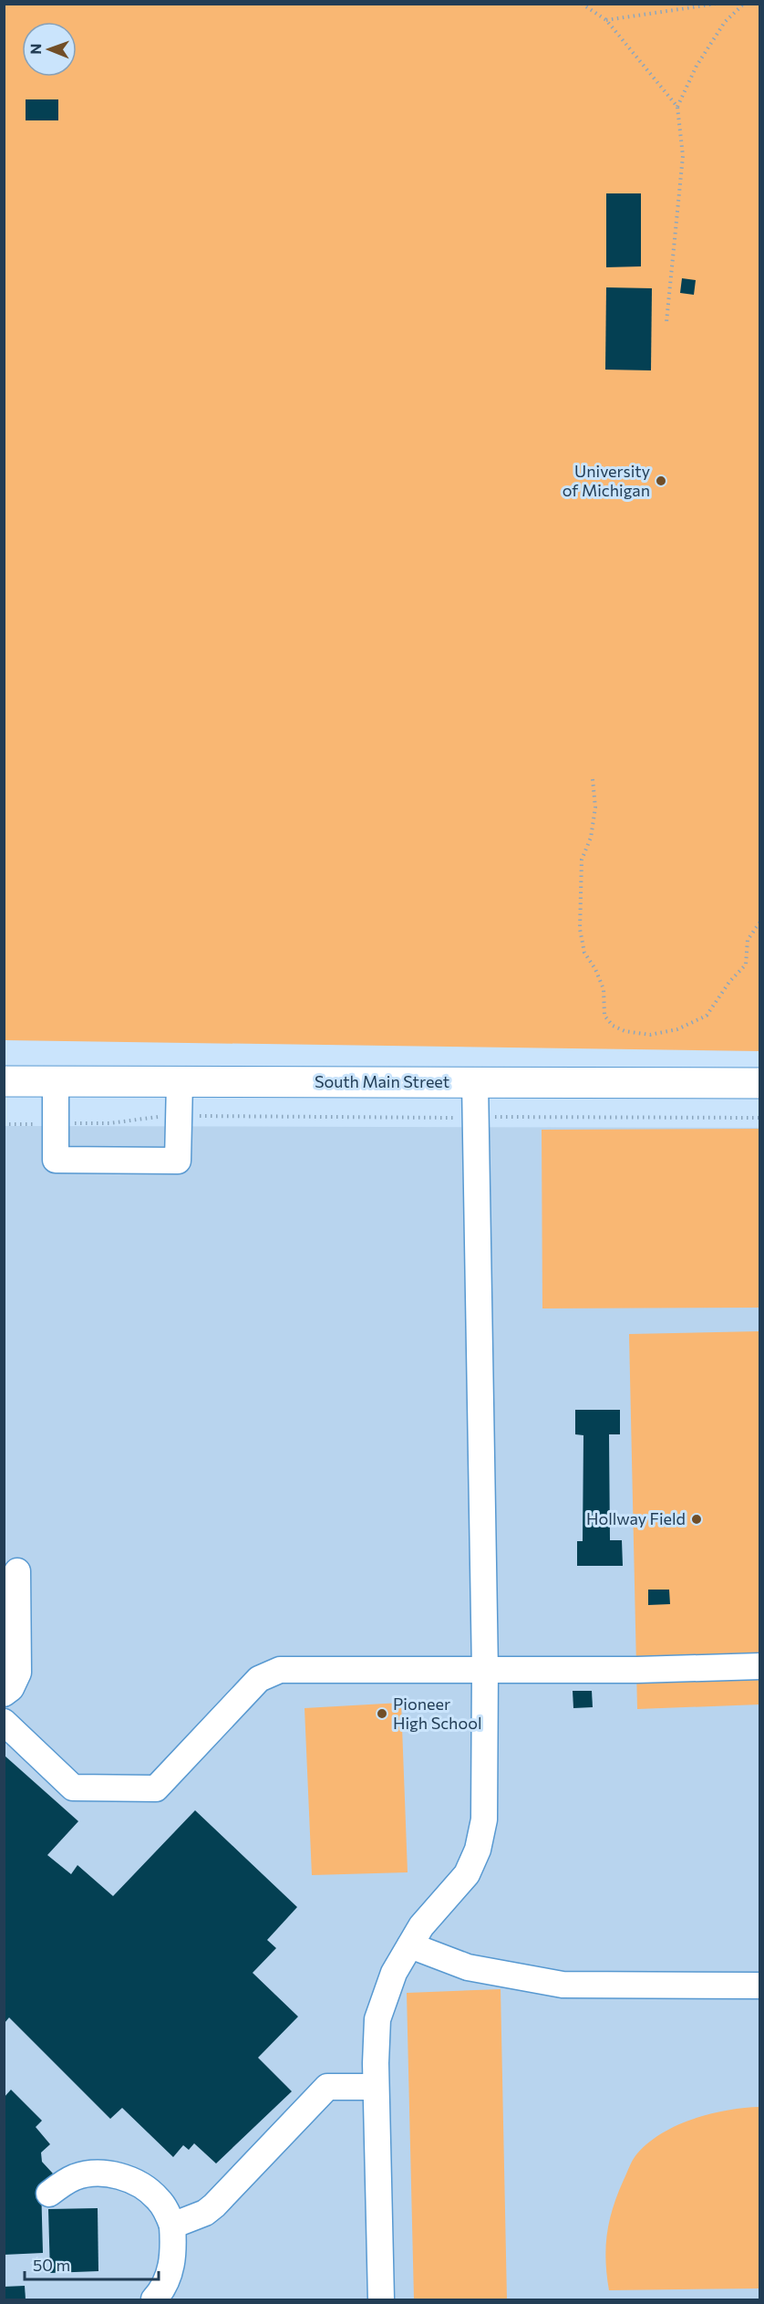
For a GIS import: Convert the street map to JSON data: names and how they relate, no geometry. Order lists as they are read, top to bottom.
{
  "streets": {
    "main road": ["South Main Street"]
  },
  "places": ["University of Michigan", "Hollway Field", "Pioneer High School"],
  "scale_bar": "50 m",
  "north": "left"
}
